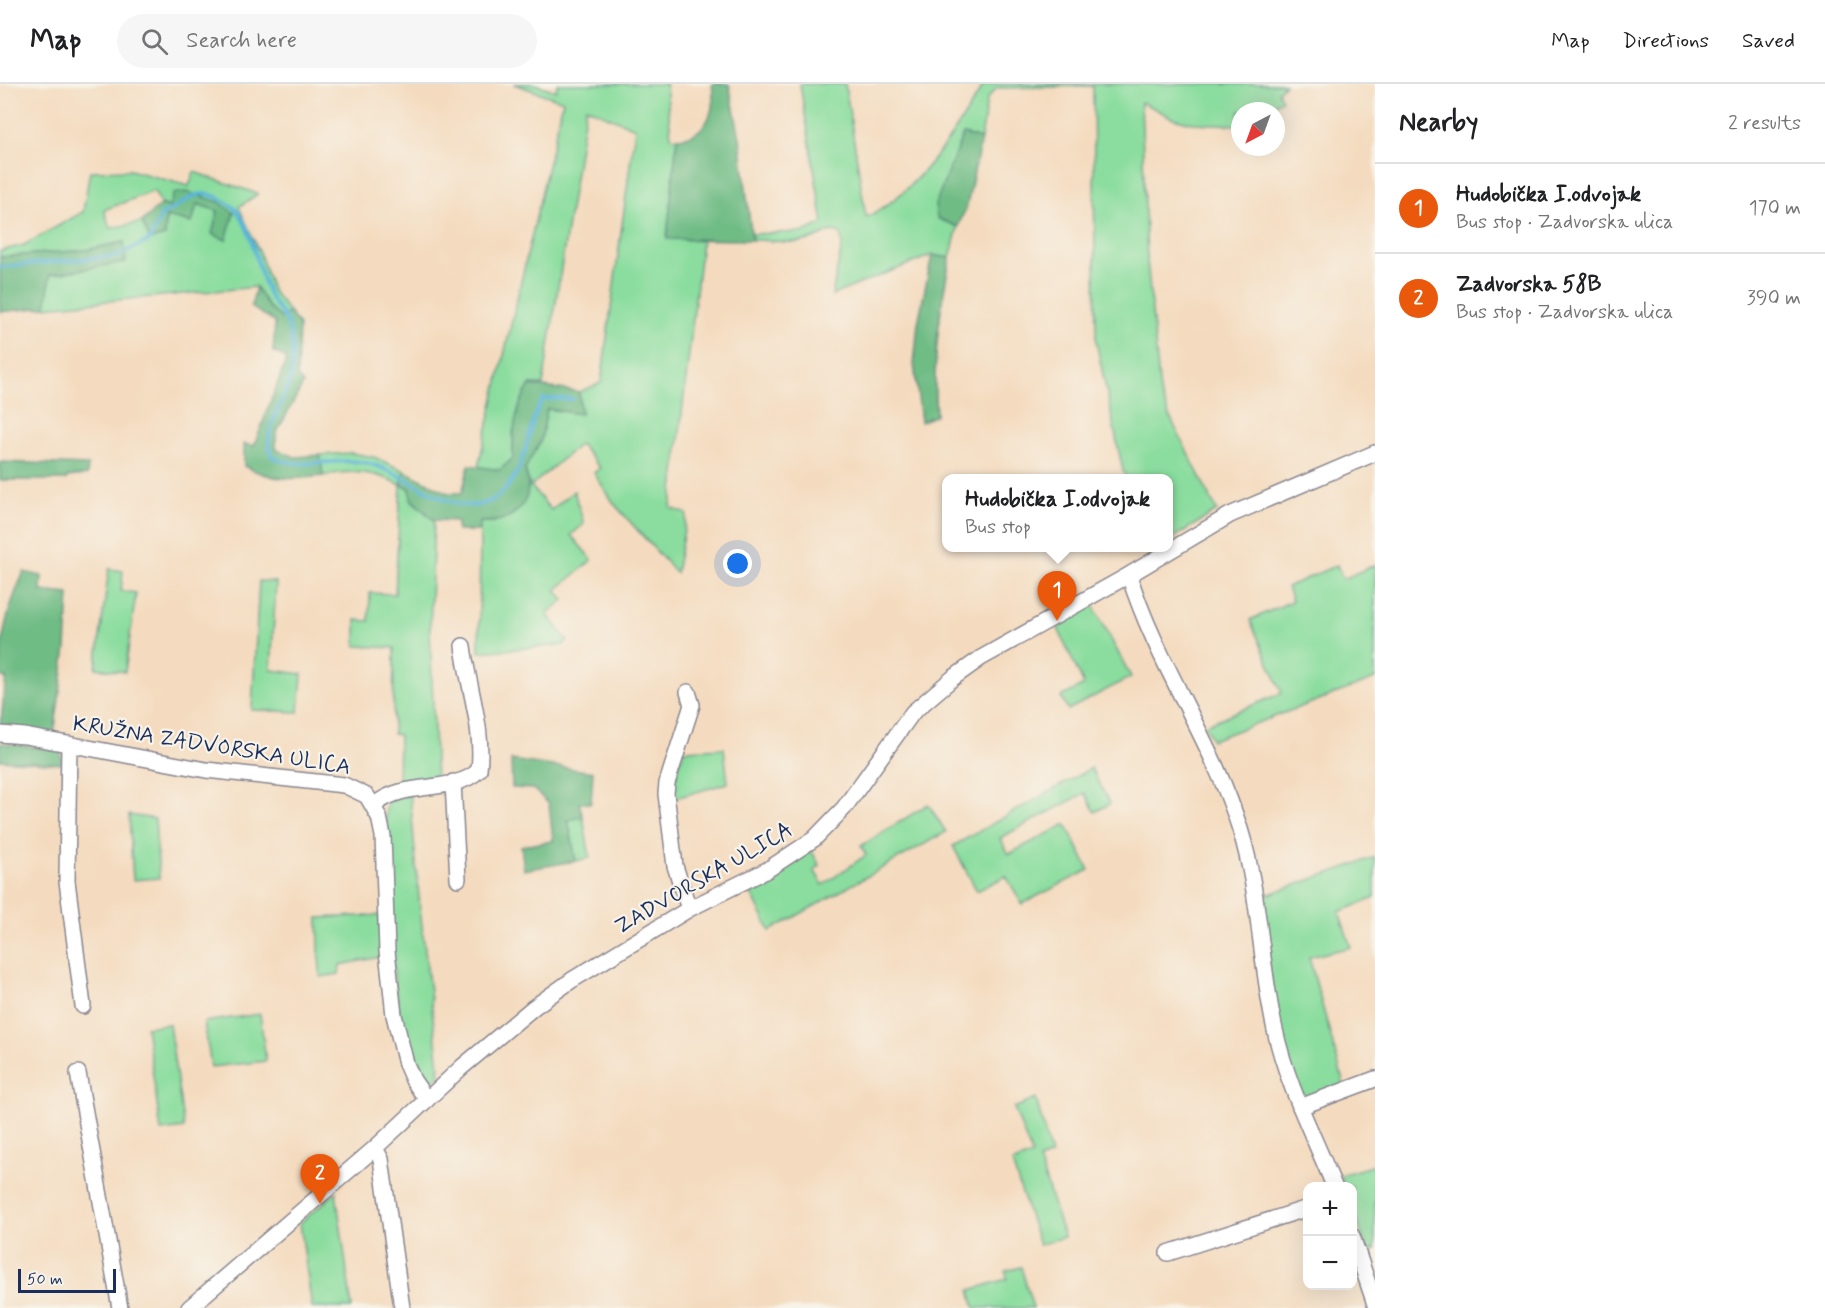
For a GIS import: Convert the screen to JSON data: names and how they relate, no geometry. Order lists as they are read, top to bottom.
{
  "streets": {
    "street": ["KRUŽNA ZADVORSKA ULICA", "ZADVORSKA ULICA"]
  },
  "crossings": [
    ["KRUŽNA ZADVORSKA ULICA", "ZADVORSKA ULICA"]
  ],
  "scale_bar": "50 m",
  "north": "bottom left",
  "page": {
    "header": "Map",
    "search": "Search here",
    "nav": ["Map", "Directions", "Saved"],
    "heading": ["Nearby", "2 results"],
    "list": [
      {
        "mark": "1",
        "name": "Hudobička I.odvojak",
        "note": "Bus stop · Zadvorska ulica",
        "value": "170 m"
      },
      {
        "mark": "2",
        "name": "Zadvorska 58B",
        "note": "Bus stop · Zadvorska ulica",
        "value": "390 m"
      }
    ],
    "popup": ["Hudobička I.odvojak", "Bus stop"],
    "pins": ["1", "2"],
    "map_buttons": ["+", "−"],
    "scale": "50 m"
  }
}
